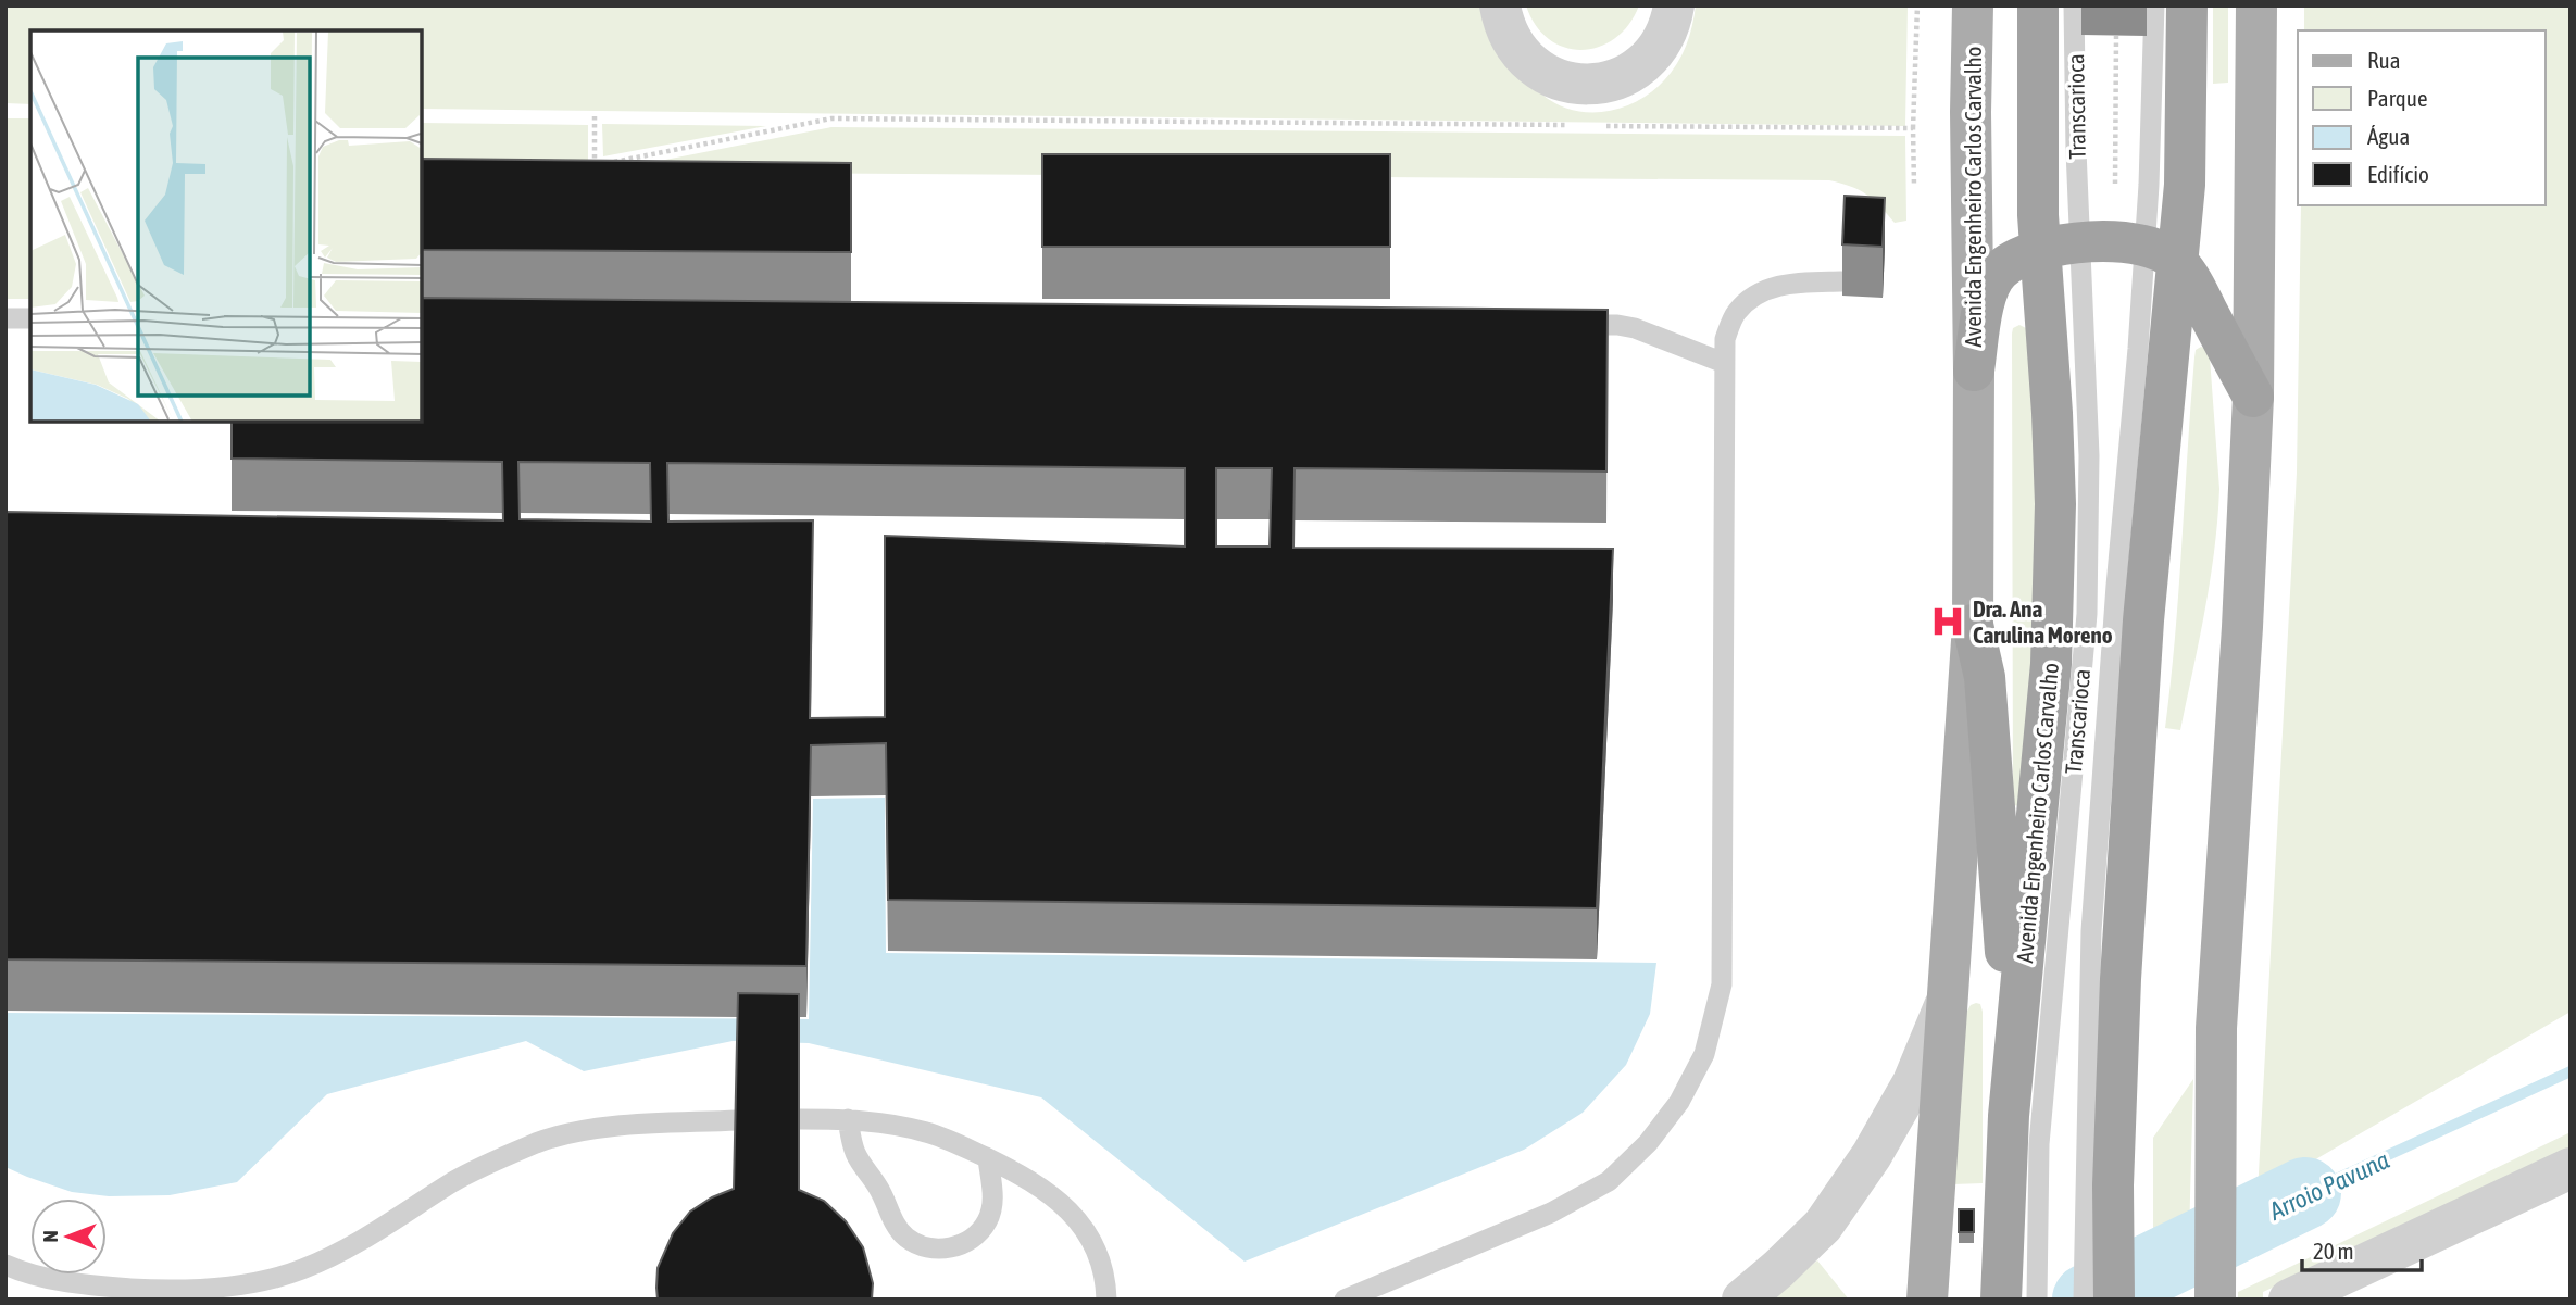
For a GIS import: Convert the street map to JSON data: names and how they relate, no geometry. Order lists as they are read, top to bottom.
{
  "streets": {
    "highway": ["Avenida Engenheiro Carlos Carvalho"],
    "lane": ["Transcarioca"]
  },
  "water": ["Arroio Pavuna"],
  "places": {
    "hospital": ["Dra. Ana Carulina Moreno"]
  },
  "legend": [
    "Rua",
    "Parque",
    "Água",
    "Edifício"
  ],
  "scale_bar": "20 m",
  "north": "left"
}
